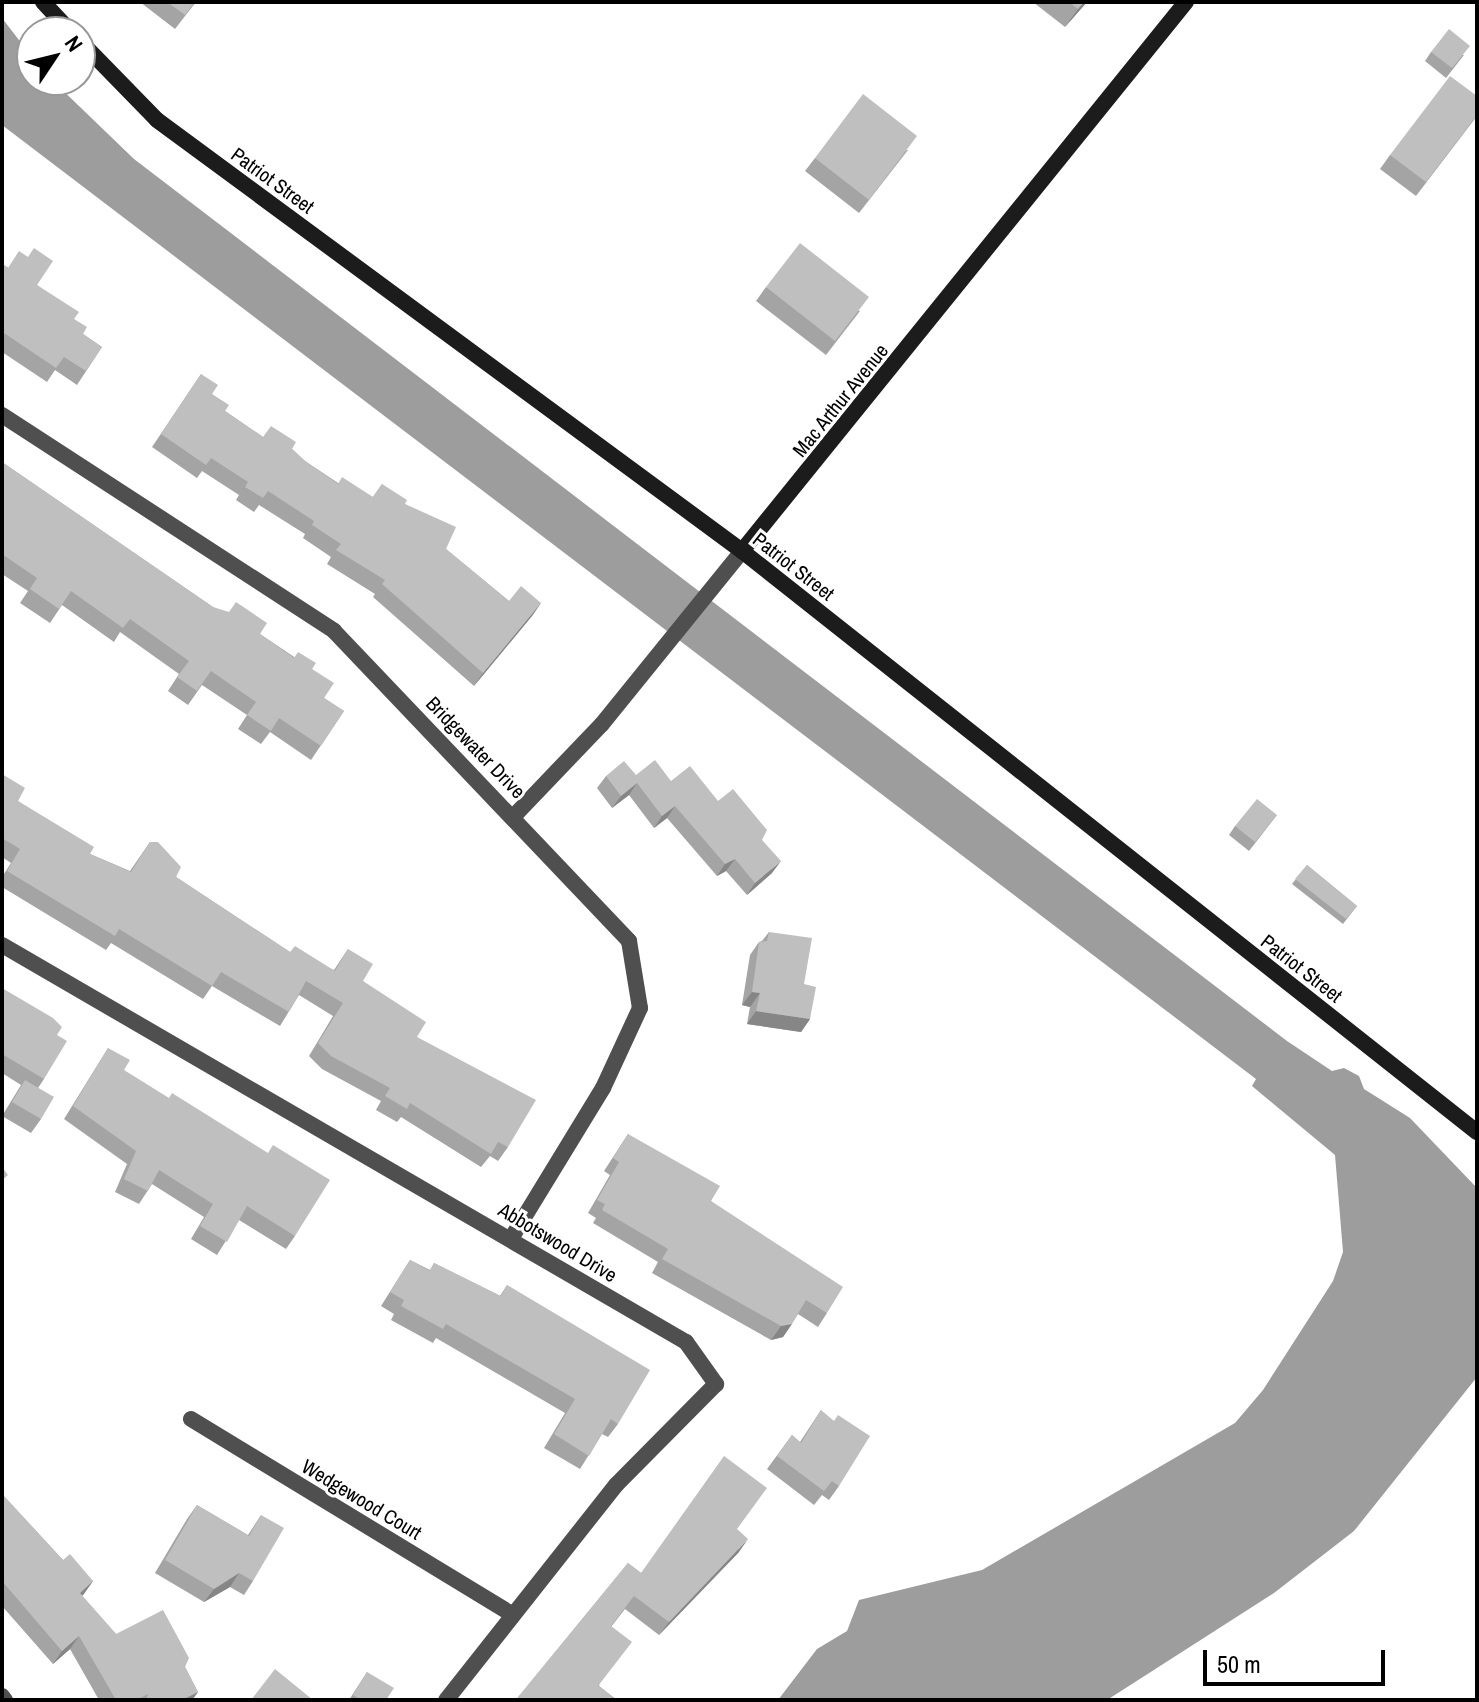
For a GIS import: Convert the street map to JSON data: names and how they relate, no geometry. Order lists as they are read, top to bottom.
{
  "streets": {
    "main road": ["Patriot Street", "Mac Arthur Avenue"],
    "street": ["Bridgewater Drive", "Abbotswood Drive", "Wedgewood Court"]
  },
  "crossings": [
    ["Patriot Street", "Mac Arthur Avenue"],
    ["Mac Arthur Avenue", "Bridgewater Drive"],
    ["Bridgewater Drive", "Abbotswood Drive"],
    ["Abbotswood Drive", "Wedgewood Court"]
  ],
  "scale_bar": "50 m",
  "north": "top right"
}
